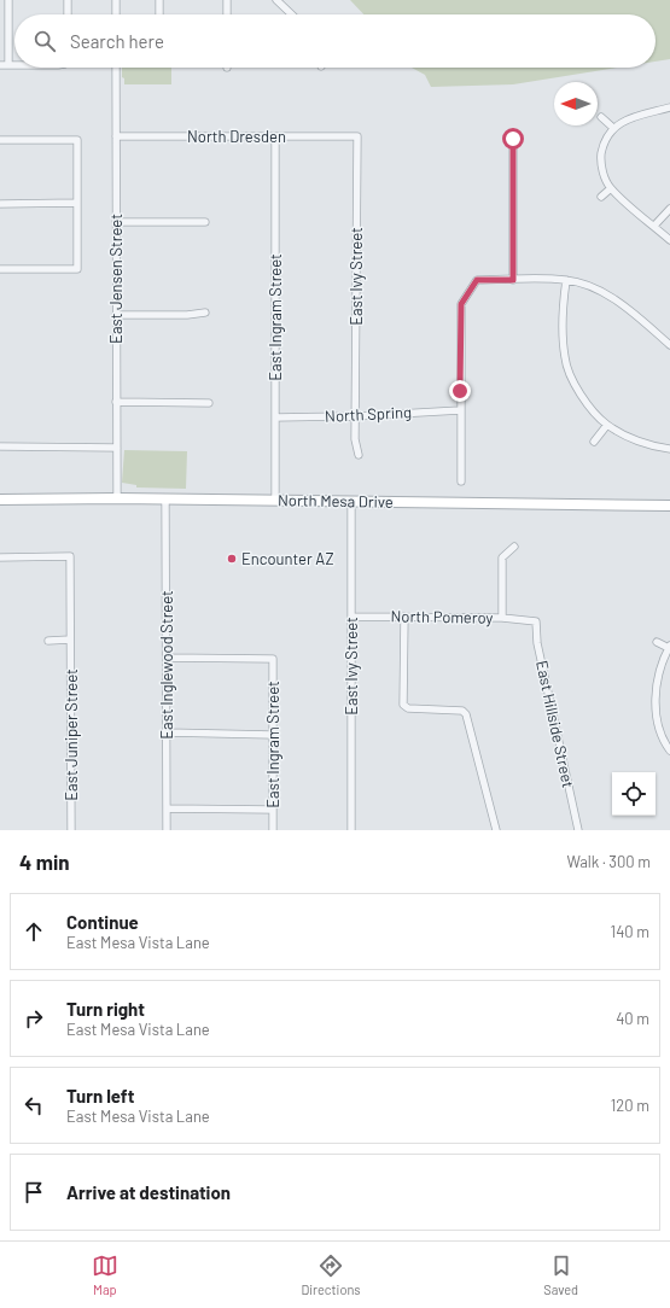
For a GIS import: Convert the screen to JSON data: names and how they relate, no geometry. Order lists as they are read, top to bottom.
{
  "streets": {
    "main road": ["North Mesa Drive"],
    "street": [
      "North Dresden",
      "East Ivy Street",
      "East Jensen Street",
      "East Ingram Street",
      "North Spring",
      "North Pomeroy",
      "East Inglewood Street",
      "East Hillside Street",
      "East Juniper Street"
    ]
  },
  "crossings": [
    ["North Dresden", "East Ivy Street"],
    ["North Dresden", "East Jensen Street"],
    ["North Dresden", "East Ingram Street"],
    ["East Ivy Street", "North Spring"],
    ["East Ivy Street", "North Mesa Drive"],
    ["East Ivy Street", "North Pomeroy"],
    ["East Jensen Street", "North Mesa Drive"],
    ["East Ingram Street", "North Spring"],
    ["East Ingram Street", "North Mesa Drive"],
    ["East Ingram Street", "East Inglewood Street"],
    ["North Mesa Drive", "East Inglewood Street"],
    ["North Pomeroy", "East Hillside Street"]
  ],
  "places": ["Encounter AZ"],
  "north": "left",
  "page": {
    "search": "Search here",
    "heading": ["4 min", "Walk · 300 m"],
    "list": [
      ["Continue", "East Mesa Vista Lane", "140 m"],
      ["Turn right", "East Mesa Vista Lane", "40 m"],
      ["Turn left", "East Mesa Vista Lane", "120 m"],
      "Arrive at destination"
    ],
    "nav": ["Map", "Directions", "Saved"]
  }
}
